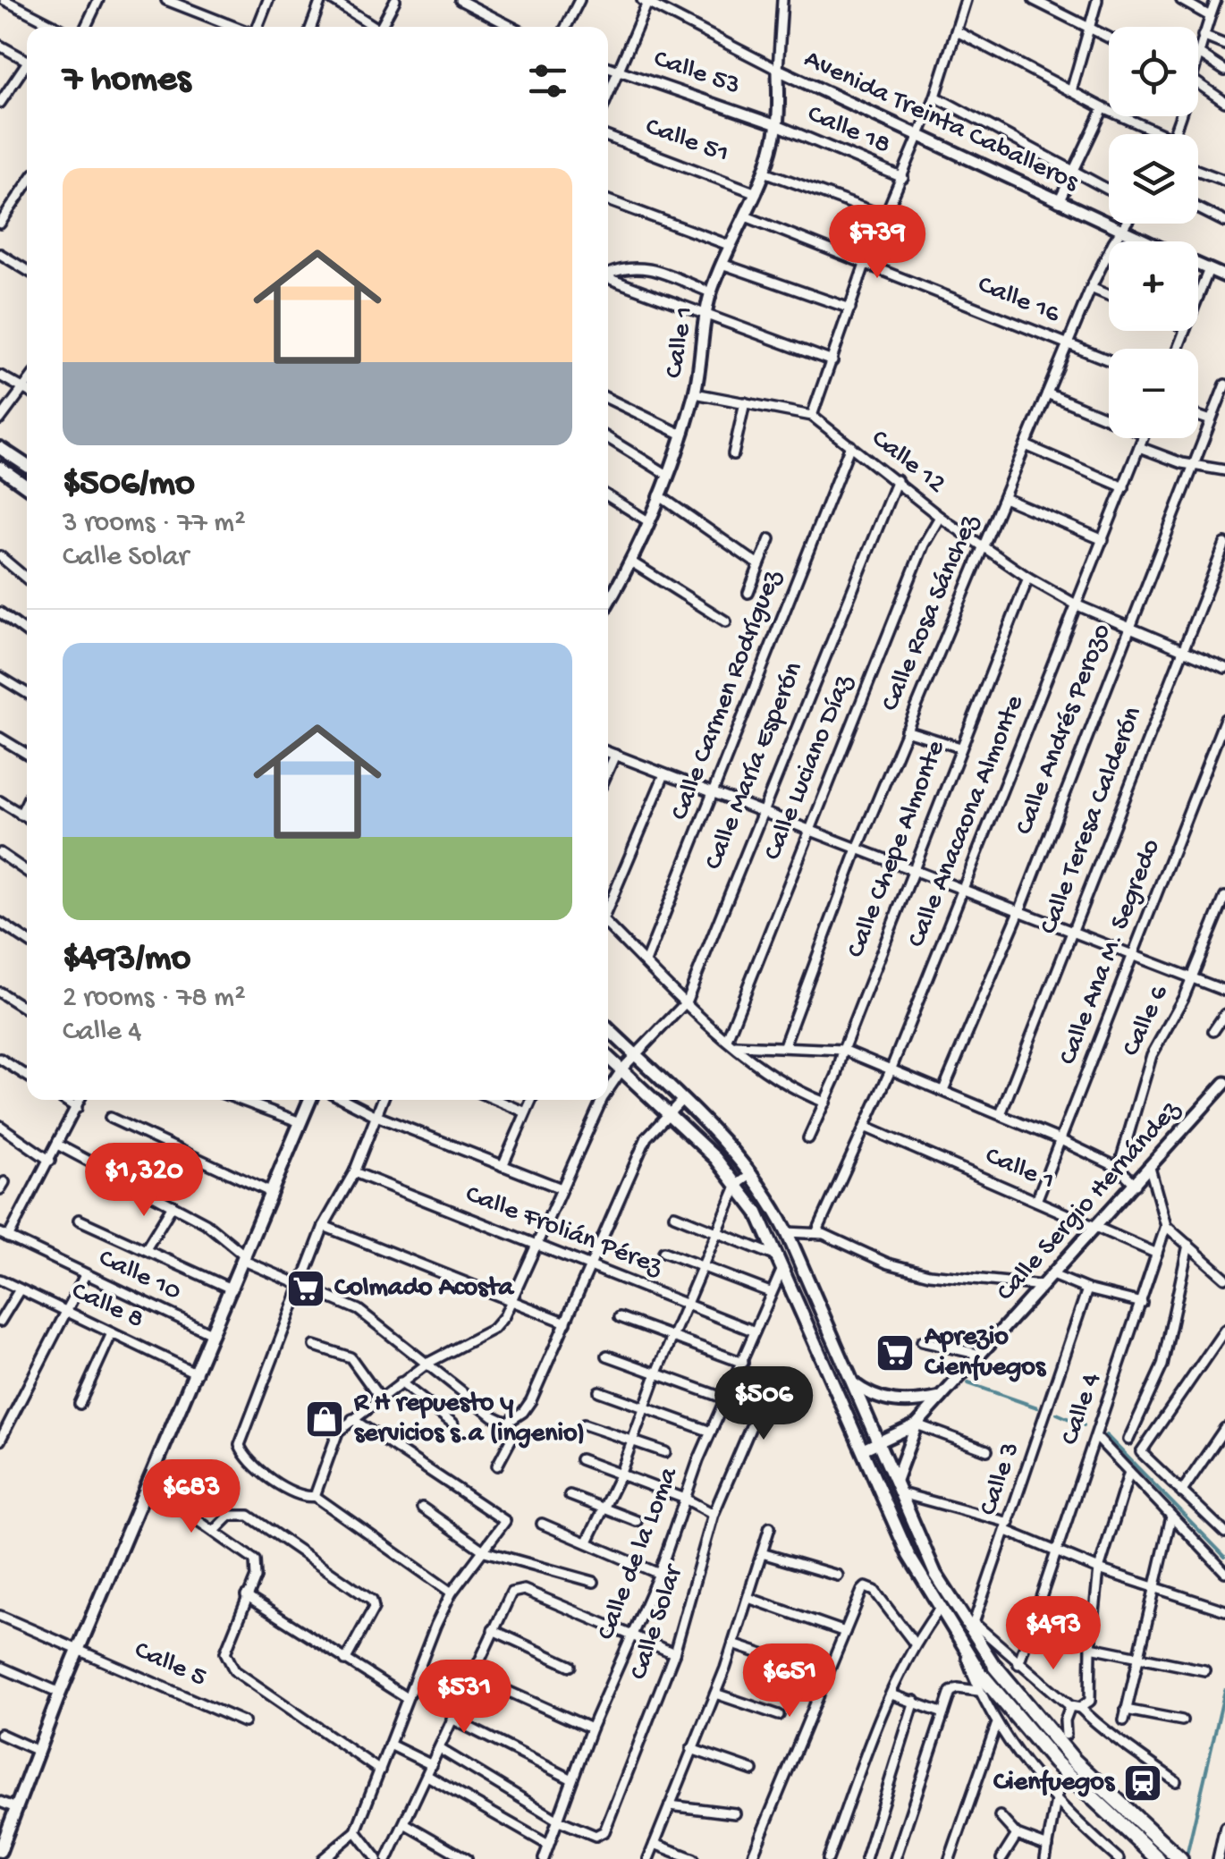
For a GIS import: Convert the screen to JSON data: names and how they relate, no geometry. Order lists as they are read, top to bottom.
{
  "streets": {
    "street": [
      "Calle 53",
      "Avenida Treinta Caballeros",
      "Calle 18",
      "Calle 51",
      "Calle 16",
      "Calle 1",
      "Calle 12",
      "Calle Rosa Sánchez",
      "Calle Carmen Rodríguez",
      "Calle Andrés Perozo",
      "Calle María Esperón",
      "Calle Luciano Díaz",
      "Calle Teresa Calderón",
      "Calle Anacaona Almonte",
      "Calle Chepe Almonte",
      "Calle Ana M. Segredo",
      "Calle 6",
      "Calle Sergio Hernández",
      "Calle Frolián Pérez",
      "Calle 10",
      "Calle 8",
      "Calle 4",
      "Calle 3",
      "Calle de la Loma",
      "Calle Solar",
      "Calle 5"
    ]
  },
  "crossings": [
    ["Calle 53", "Calle 18"],
    ["Calle 53", "Calle 1"],
    ["Avenida Treinta Caballeros", "Calle 1"],
    ["Avenida Treinta Caballeros", "Calle Rosa Sánchez"],
    ["Calle 18", "Calle 1"],
    ["Calle 51", "Calle 1"],
    ["Calle 16", "Calle 1"],
    ["Calle 16", "Calle Rosa Sánchez"],
    ["Calle 1", "Calle 12"],
    ["Calle 1", "Calle Anacaona Almonte"],
    ["Calle 1", "Calle Ana M. Segredo"],
    ["Calle 1", "Calle Sergio Hernández"],
    ["Calle 1", "Calle 4"],
    ["Calle 12", "Calle Rosa Sánchez"],
    ["Calle 12", "Calle Carmen Rodríguez"],
    ["Calle 12", "Calle Andrés Perozo"],
    ["Calle 12", "Calle María Esperón"],
    ["Calle 12", "Calle Luciano Díaz"],
    ["Calle 12", "Calle Teresa Calderón"],
    ["Calle 12", "Calle Anacaona Almonte"],
    ["Calle 12", "Calle Chepe Almonte"],
    ["Calle María Esperón", "Calle Frolián Pérez"],
    ["Calle Frolián Pérez", "Calle de la Loma"],
    ["Calle de la Loma", "Calle Solar"]
  ],
  "places": {
    "supermarket": ["Colmado Acosta", "Aprezio Cienfuegos"],
    "shop": ["R H repuesto y servicios s.a (ingenio)"],
    "station": ["Cienfuegos"]
  },
  "page": {
    "map_buttons": ["+", "−"],
    "heading": "7 homes",
    "list": [
      {
        "name": "$506/mo",
        "note": "3 rooms · 77 m² · Calle Solar"
      },
      {
        "name": "$493/mo",
        "note": "2 rooms · 78 m² · Calle 4"
      }
    ],
    "price": [
      "$739",
      "$1,320",
      "$506",
      "$683",
      "$493",
      "$651",
      "$531"
    ]
  }
}
